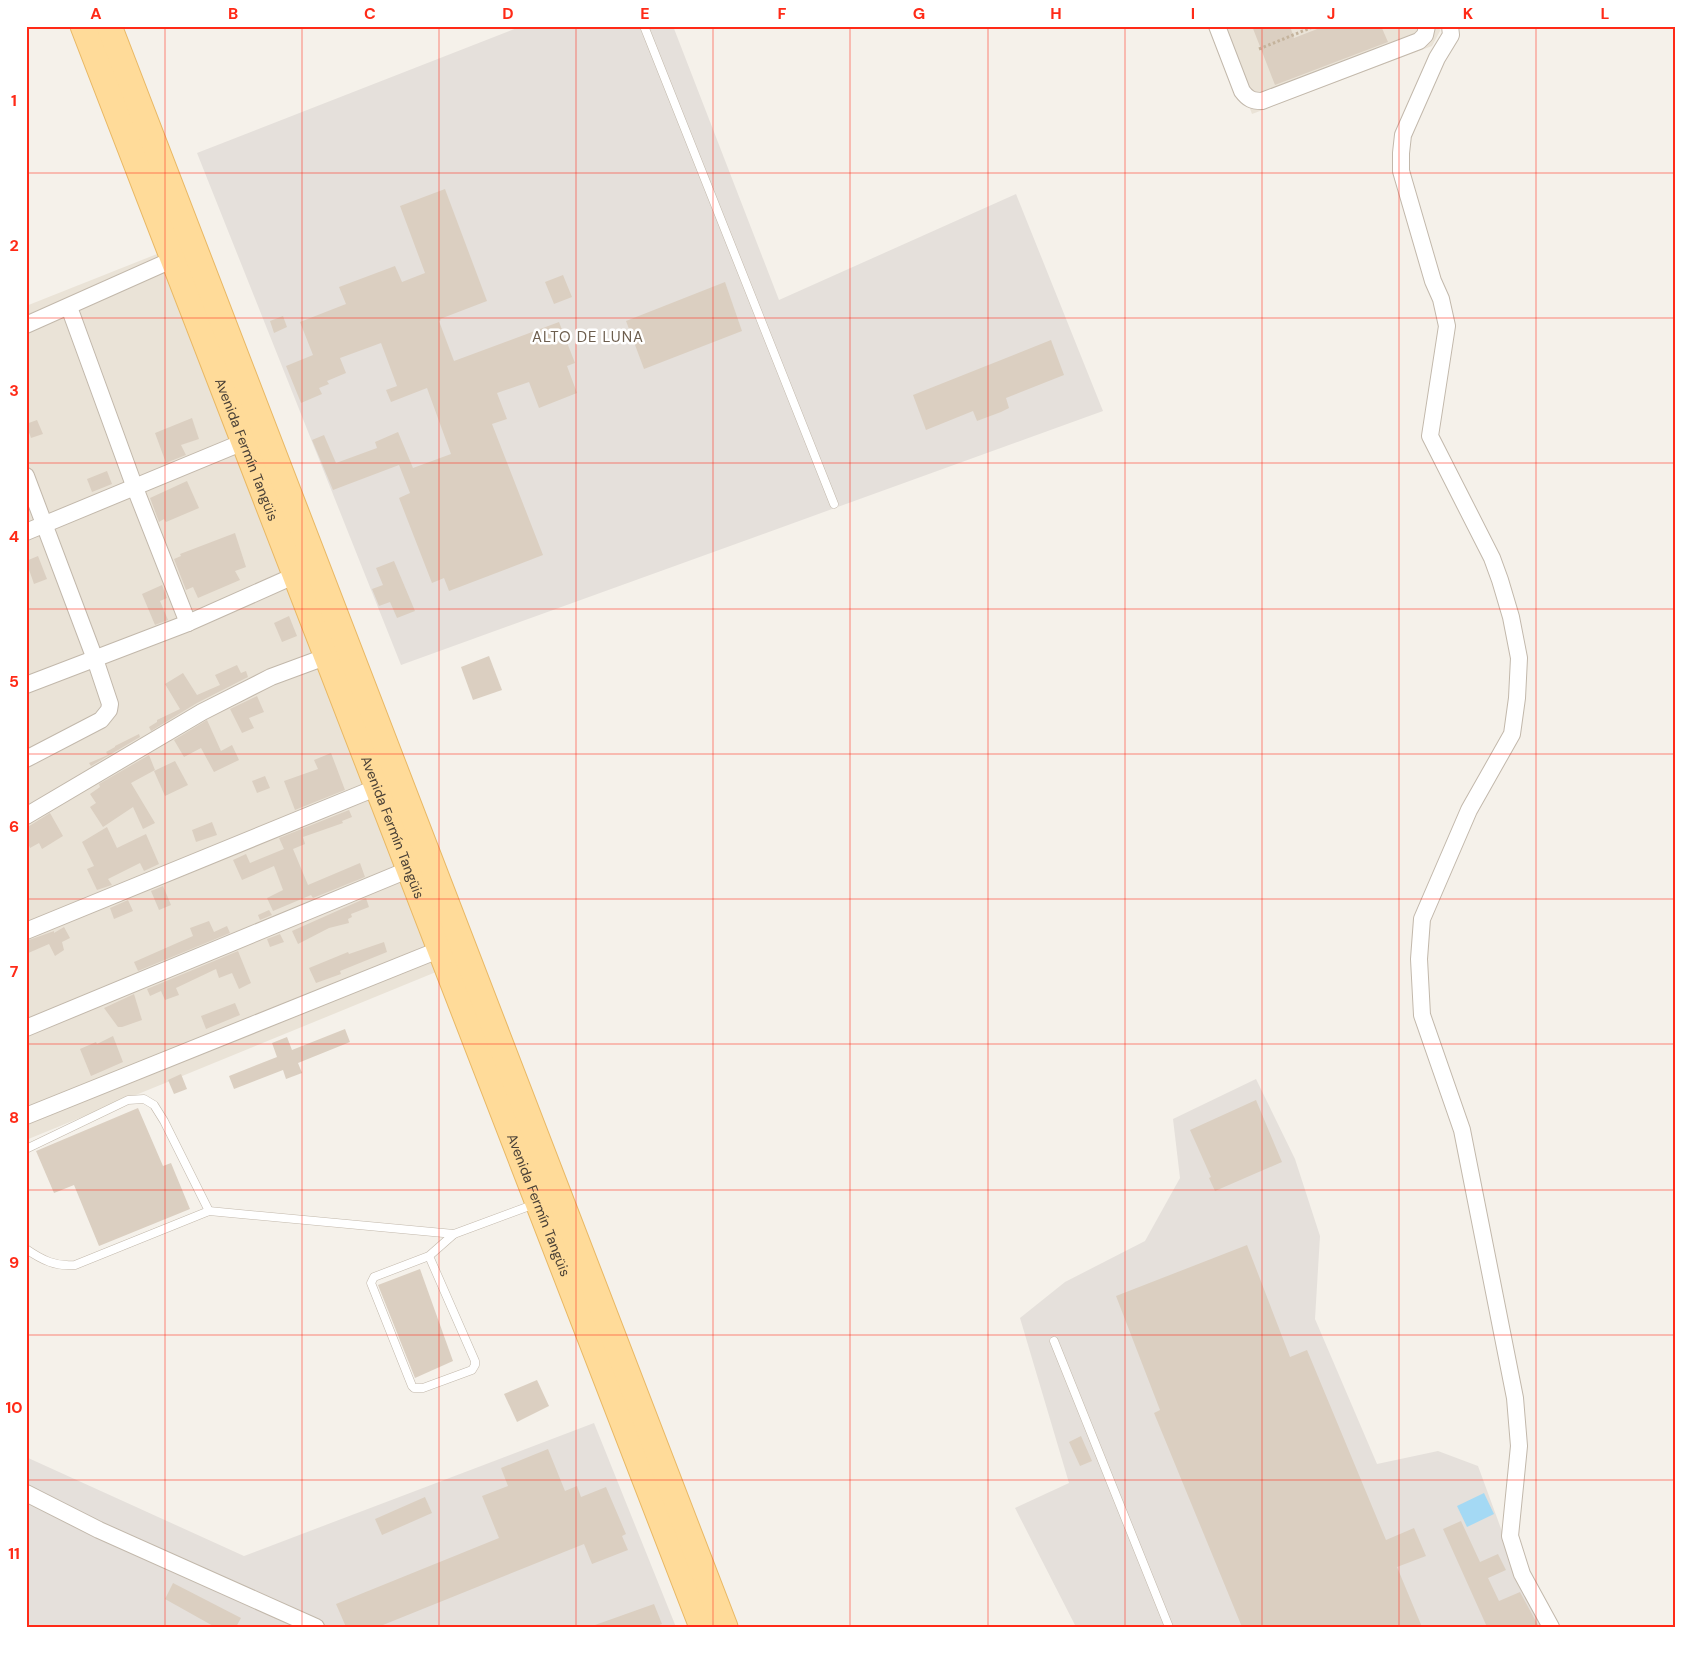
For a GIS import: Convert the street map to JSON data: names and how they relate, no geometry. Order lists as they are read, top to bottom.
{
  "streets": {
    "main road": ["Avenida Fermín Tangüis"]
  },
  "districts": ["ALTO DE LUNA"],
  "grid": {
    "columns": [
      "A",
      "B",
      "C",
      "D",
      "E",
      "F",
      "G",
      "H",
      "I",
      "J",
      "K",
      "L"
    ],
    "rows": [
      "1",
      "2",
      "3",
      "4",
      "5",
      "6",
      "7",
      "8",
      "9",
      "10",
      "11"
    ]
  }
}
